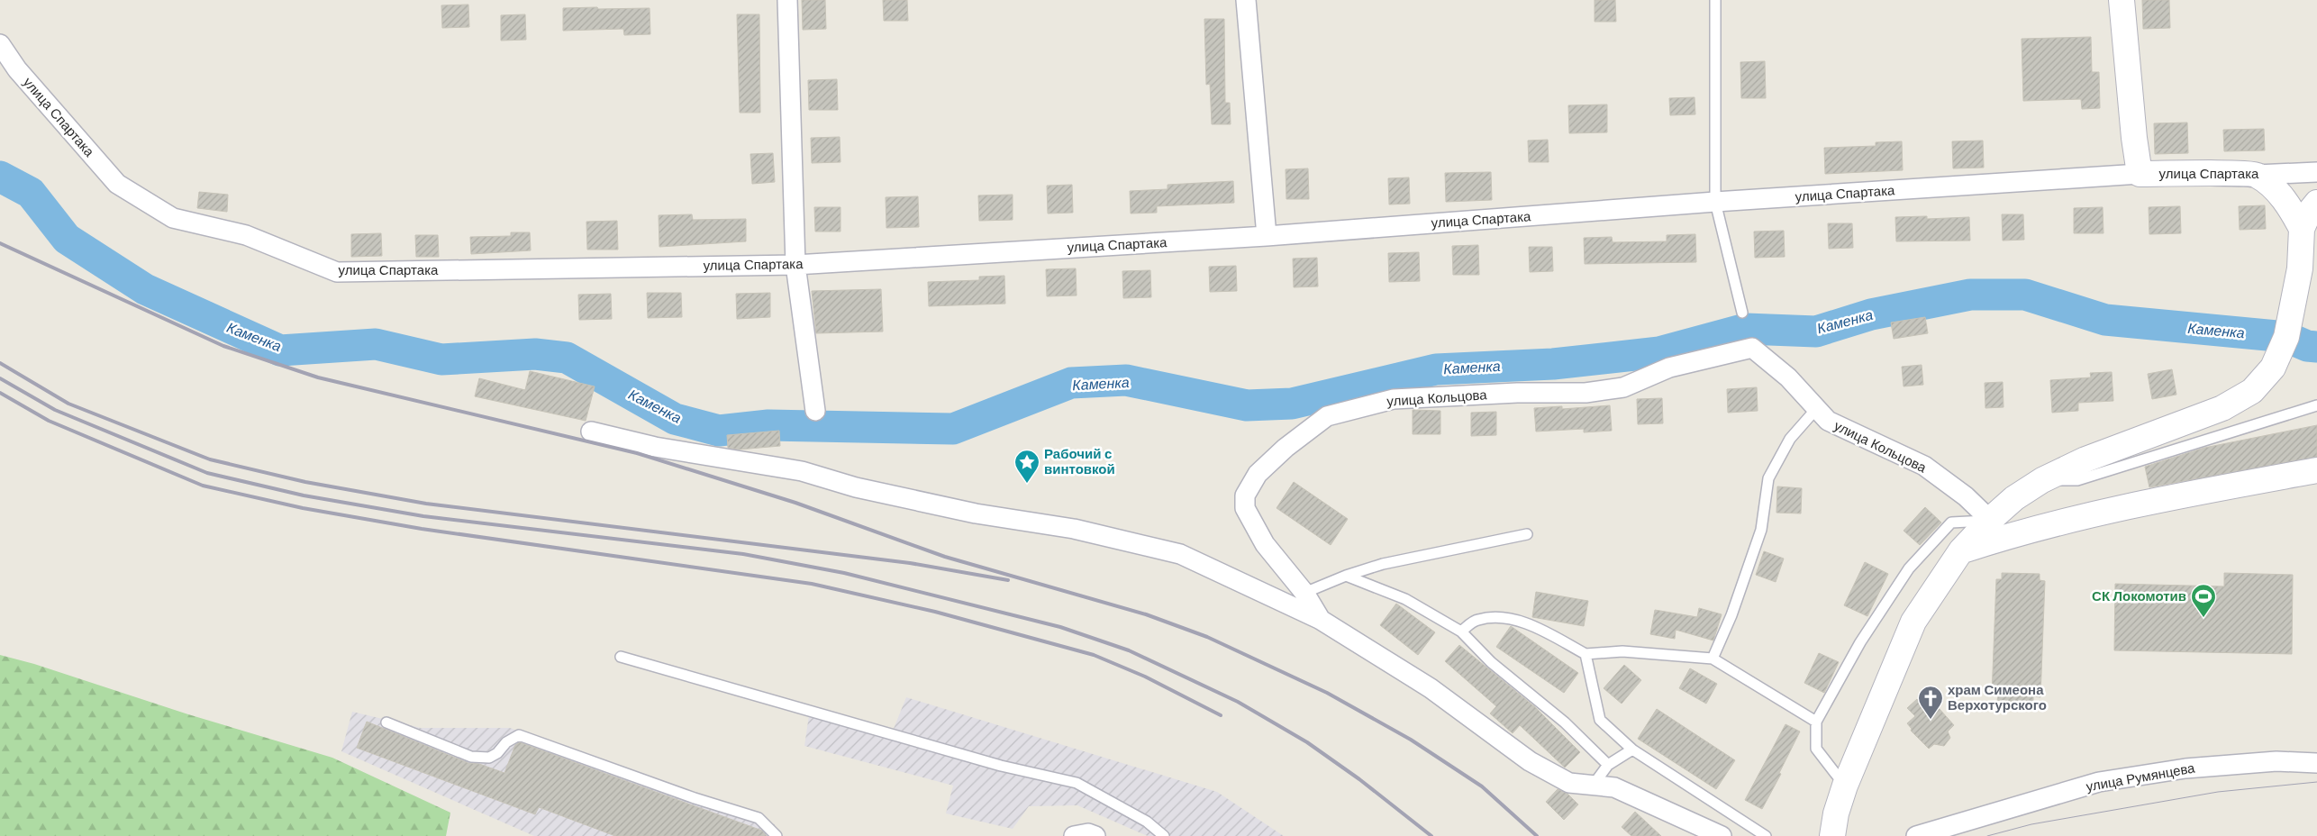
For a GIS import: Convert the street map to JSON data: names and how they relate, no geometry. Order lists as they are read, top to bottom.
{
  "streets": {
    "street": ["улица Спартака", "улица Кольцова", "улица Румянцева"]
  },
  "water": ["Каменка"],
  "places": {
    "place": ["Рабочий с винтовкой"],
    "sports": ["СК Локомотив"],
    "church": ["храм Симеона Верхотурского"]
  }
}
